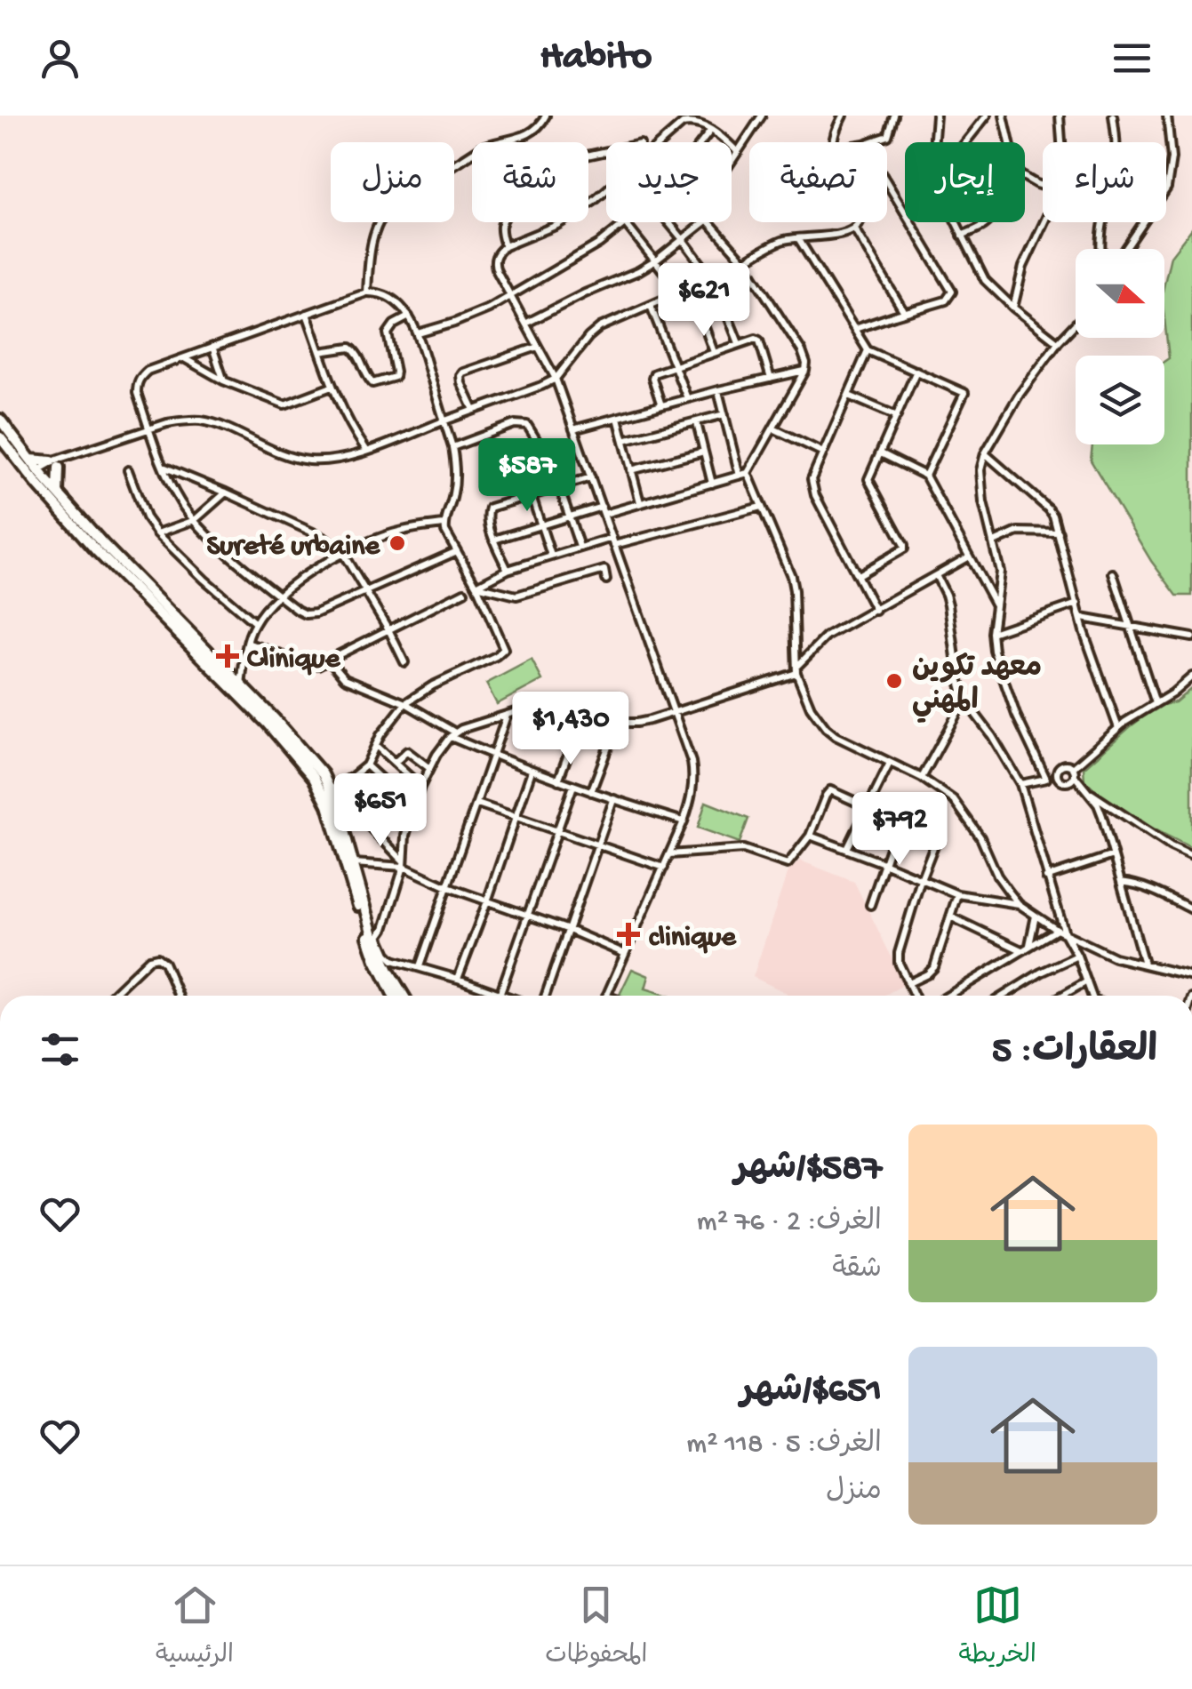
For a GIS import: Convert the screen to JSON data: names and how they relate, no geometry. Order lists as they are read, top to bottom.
{
  "places": {
    "other": ["Sureté urbaine", "معهد تكوين المهني"],
    "health": ["Clinique", "clinique"]
  },
  "north": "right",
  "page": {
    "header": "Habito",
    "chip": [
      "شراء",
      "إيجار",
      "تصفية",
      "جديد",
      "شقة",
      "منزل"
    ],
    "price": [
      "$621",
      "$587",
      "$1,430",
      "$651",
      "$792"
    ],
    "heading": "العقارات: 5",
    "list": [
      {
        "name": "$587/شهر",
        "note": "الغرف: 2 · 76 m² · شقة"
      },
      {
        "name": "$651/شهر",
        "note": "الغرف: 5 · 118 m² · منزل"
      }
    ],
    "tabs": ["الخريطة", "المحفوظات", "الرئيسية"]
  }
}
